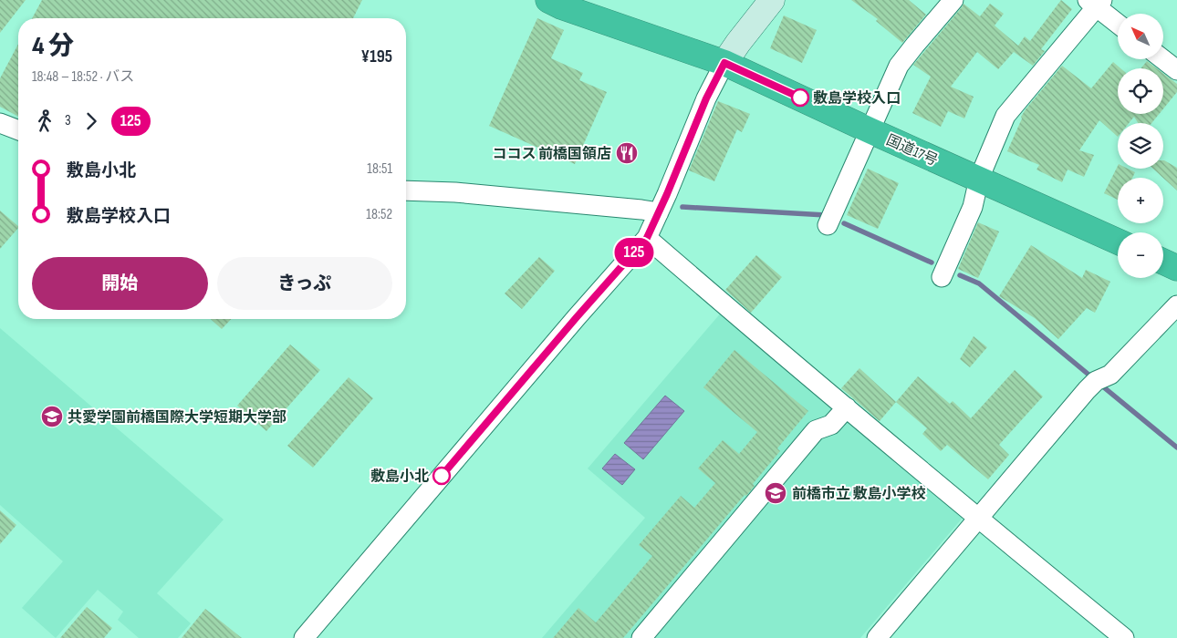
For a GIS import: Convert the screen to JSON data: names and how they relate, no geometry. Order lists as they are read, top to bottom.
{
  "streets": {
    "highway": ["国道17号"]
  },
  "places": {
    "other": ["敷島学校入口", "敷島小北"],
    "restaurant": ["ココス 前橋国領店"],
    "school or university": ["共愛学園前橋国際大学短期大学部", "前橋市立 敷島小学校"]
  },
  "lines": ["bus line 125"],
  "north": "top left",
  "page": {
    "on_map": "125",
    "map_buttons": ["+", "−"],
    "heading": ["4 分", "18:48 – 18:52 · バス", "¥195"],
    "legs": ["3", "125"],
    "list": [
      {
        "name": "敷島小北",
        "value": "18:51"
      },
      {
        "name": "敷島学校入口",
        "value": "18:52"
      }
    ],
    "buttons": ["開始", "きっぷ"]
  }
}
